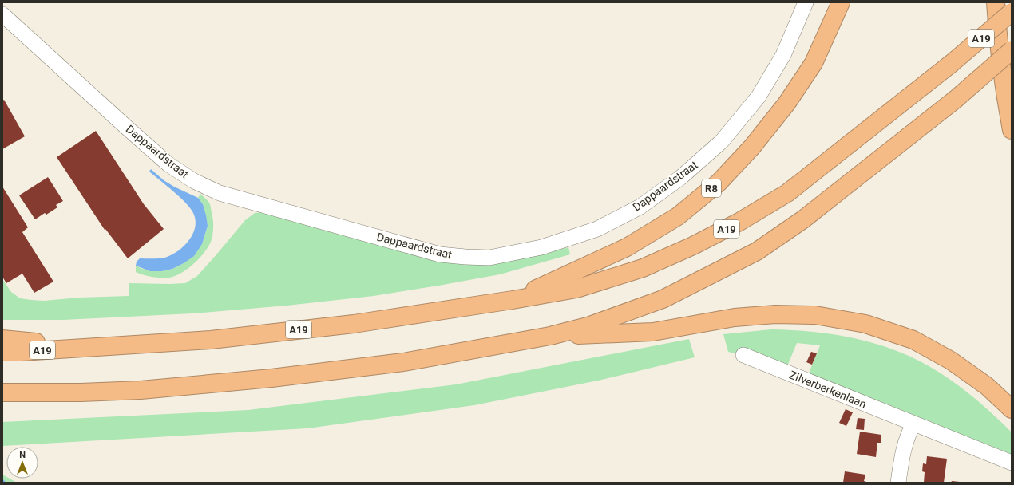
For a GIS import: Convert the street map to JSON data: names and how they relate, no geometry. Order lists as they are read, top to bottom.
{
  "streets": {
    "highway": ["A19", "R8"],
    "street": ["Dappaardstraat", "Zilverberkenlaan"]
  },
  "crossings": [
    ["A19", "R8"]
  ],
  "north": "top"
}
